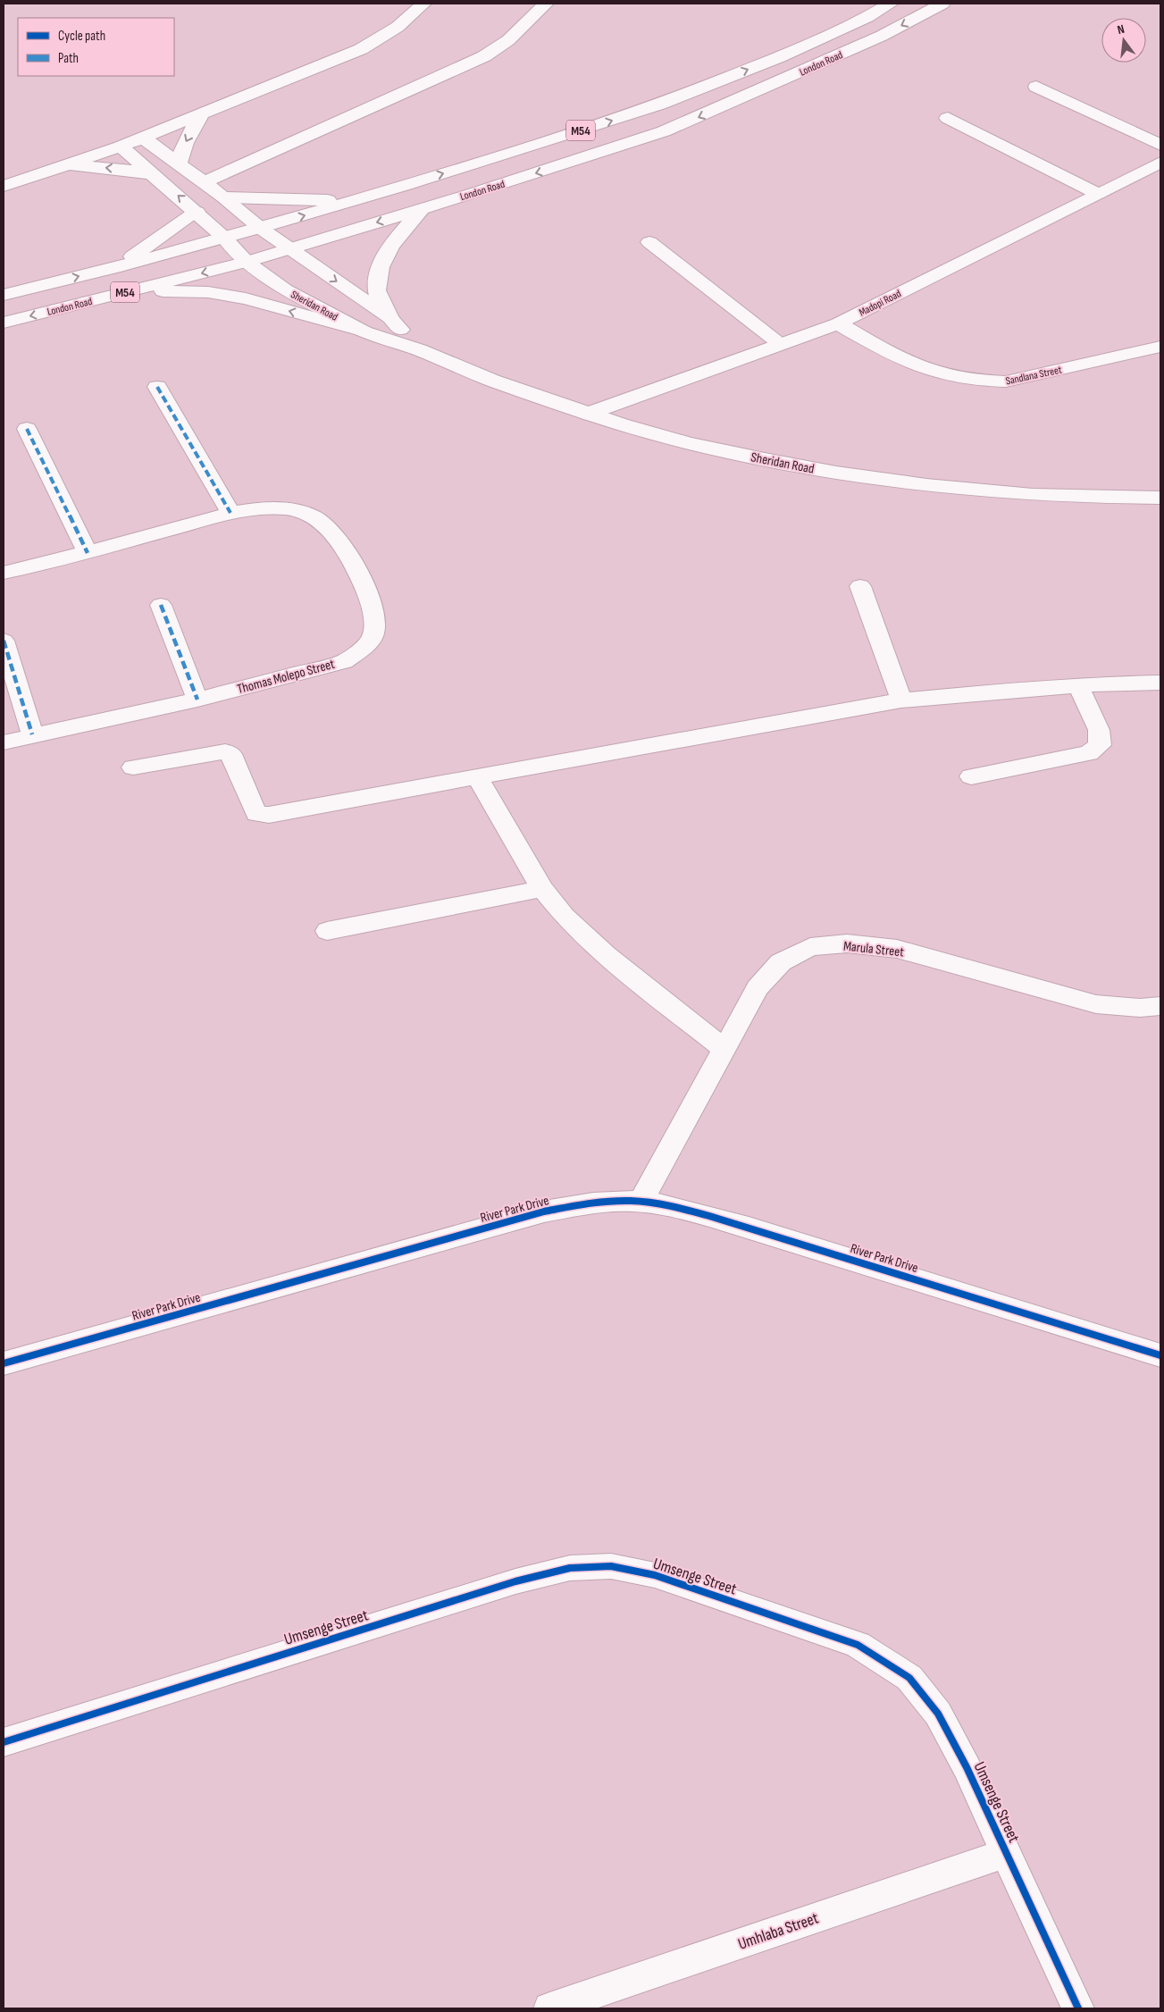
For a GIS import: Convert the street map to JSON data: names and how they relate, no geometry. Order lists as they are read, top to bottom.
{
  "streets": {
    "street": [
      "London Road",
      "M54",
      "Madopi Road",
      "Sheridan Road",
      "Sandlana Street",
      "Thomas Molepo Street",
      "Marula Street",
      "River Park Drive",
      "Umsenge Street",
      "Umhlaba Street"
    ]
  },
  "crossings": [
    ["London Road", "Sheridan Road"],
    ["Madopi Road", "Sheridan Road"],
    ["Madopi Road", "Sandlana Street"],
    ["Marula Street", "River Park Drive"],
    ["Umsenge Street", "Umhlaba Street"]
  ],
  "legend": ["Cycle path", "Path"],
  "north": "top"
}
